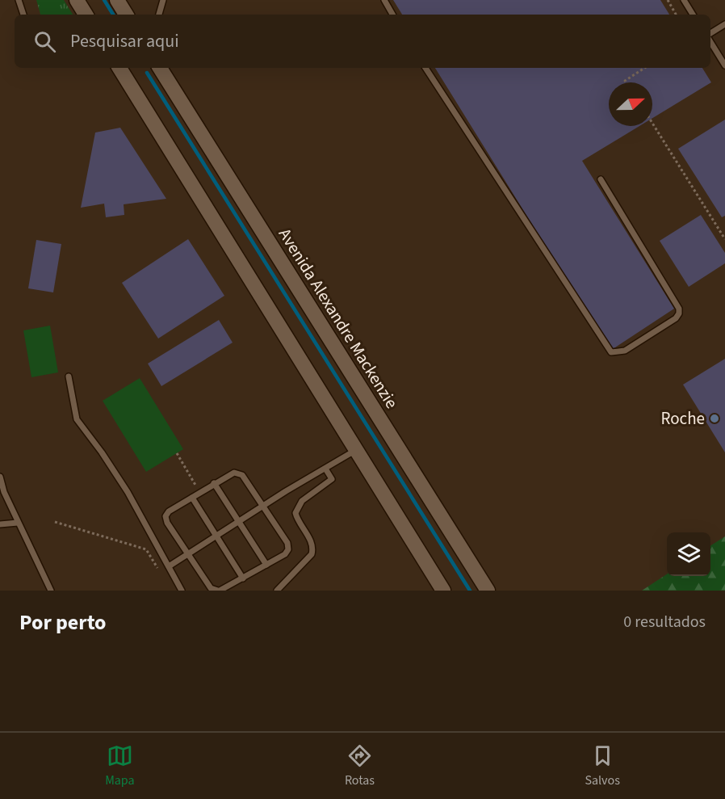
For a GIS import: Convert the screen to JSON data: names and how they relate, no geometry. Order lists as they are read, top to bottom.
{
  "streets": {
    "street": ["Avenida Alexandre Mackenzie"]
  },
  "places": ["Roche"],
  "north": "right",
  "page": {
    "search": "Pesquisar aqui",
    "heading": ["Por perto", "0 resultados"],
    "nav": ["Mapa", "Rotas", "Salvos"]
  }
}
